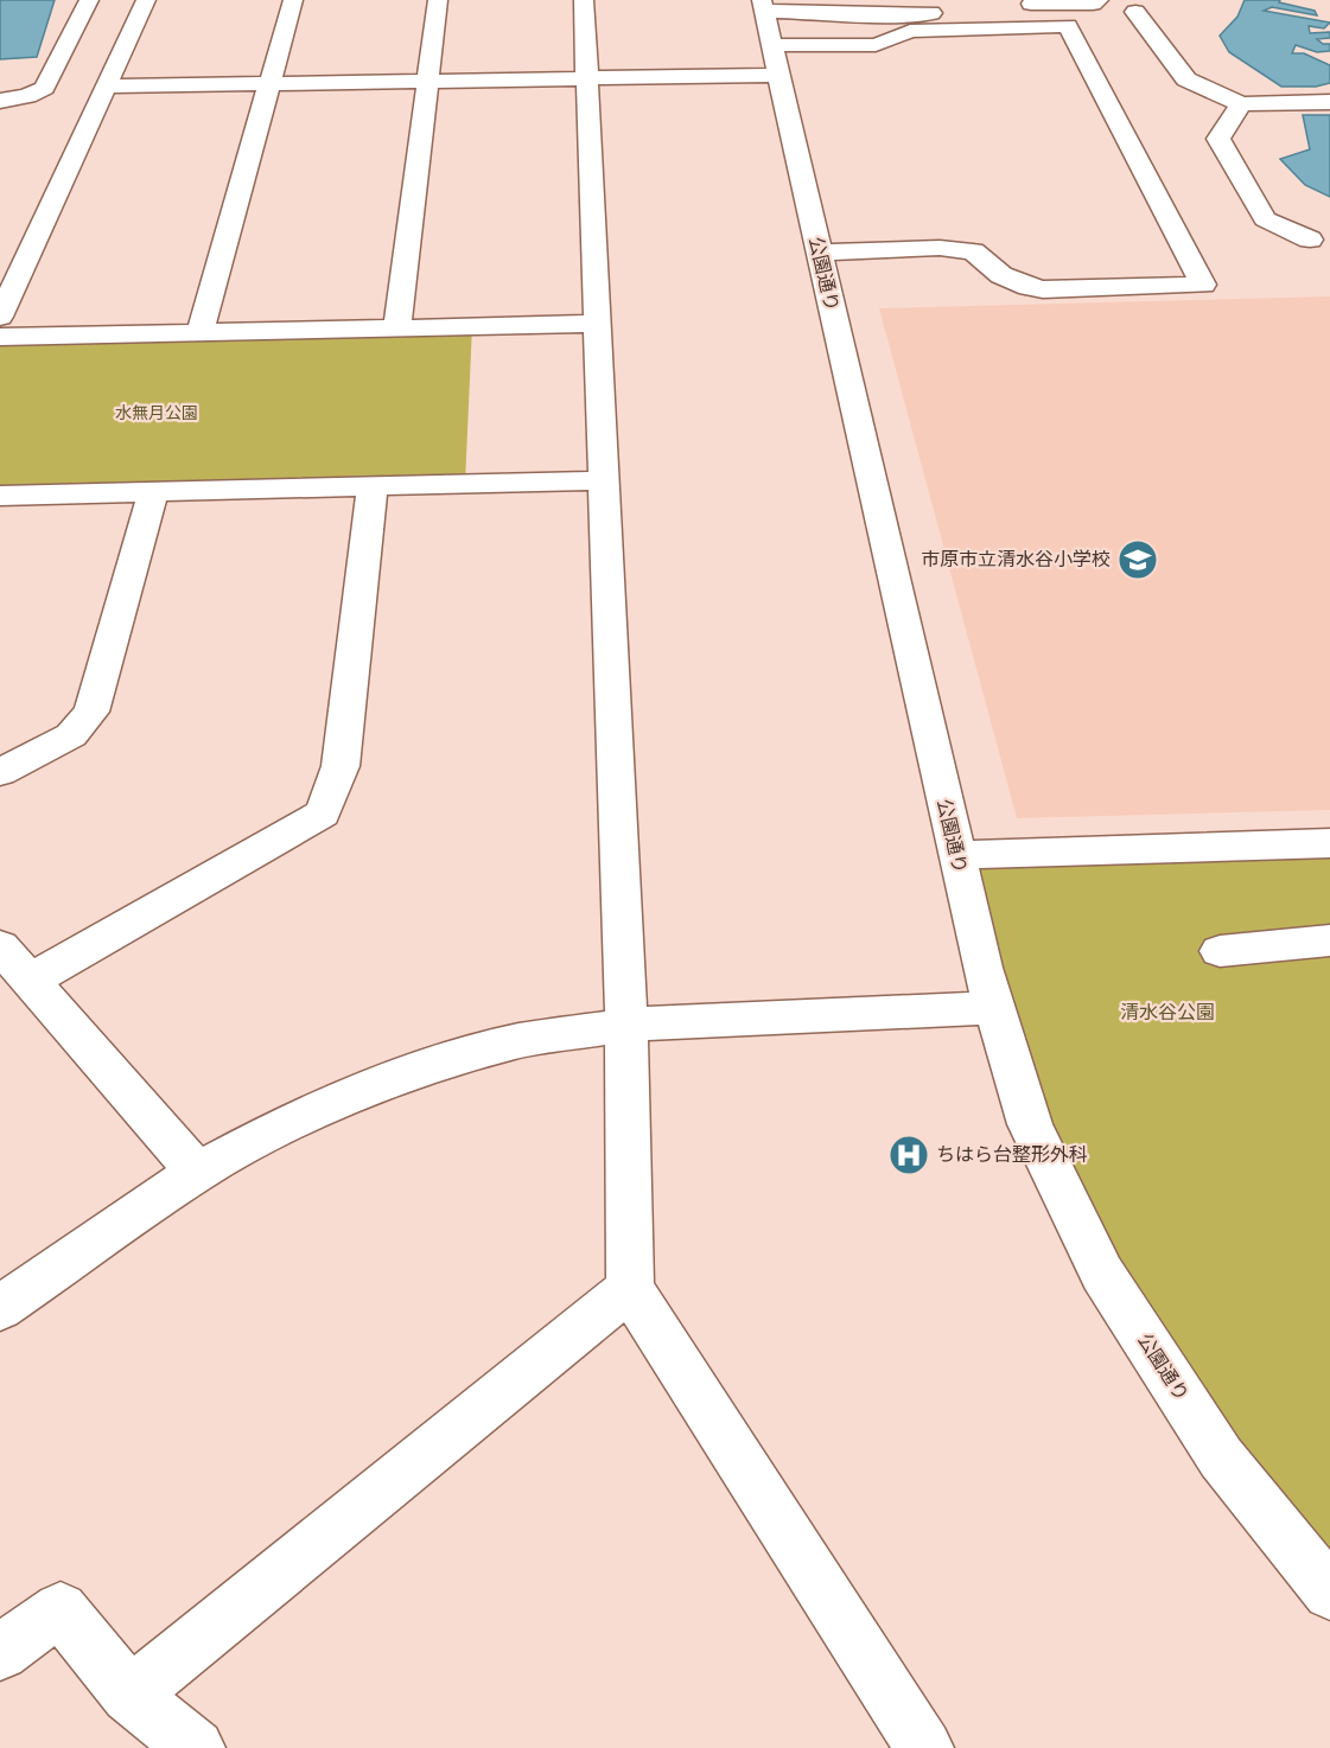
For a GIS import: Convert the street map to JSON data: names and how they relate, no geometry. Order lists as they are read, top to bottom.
{
  "streets": {
    "street": ["公園通り"]
  },
  "parks": ["水無月公園", "清水谷公園"],
  "places": {
    "school or university": ["市原市立清水谷小学校"],
    "hospital": ["ちはら台整形外科"]
  }
}
